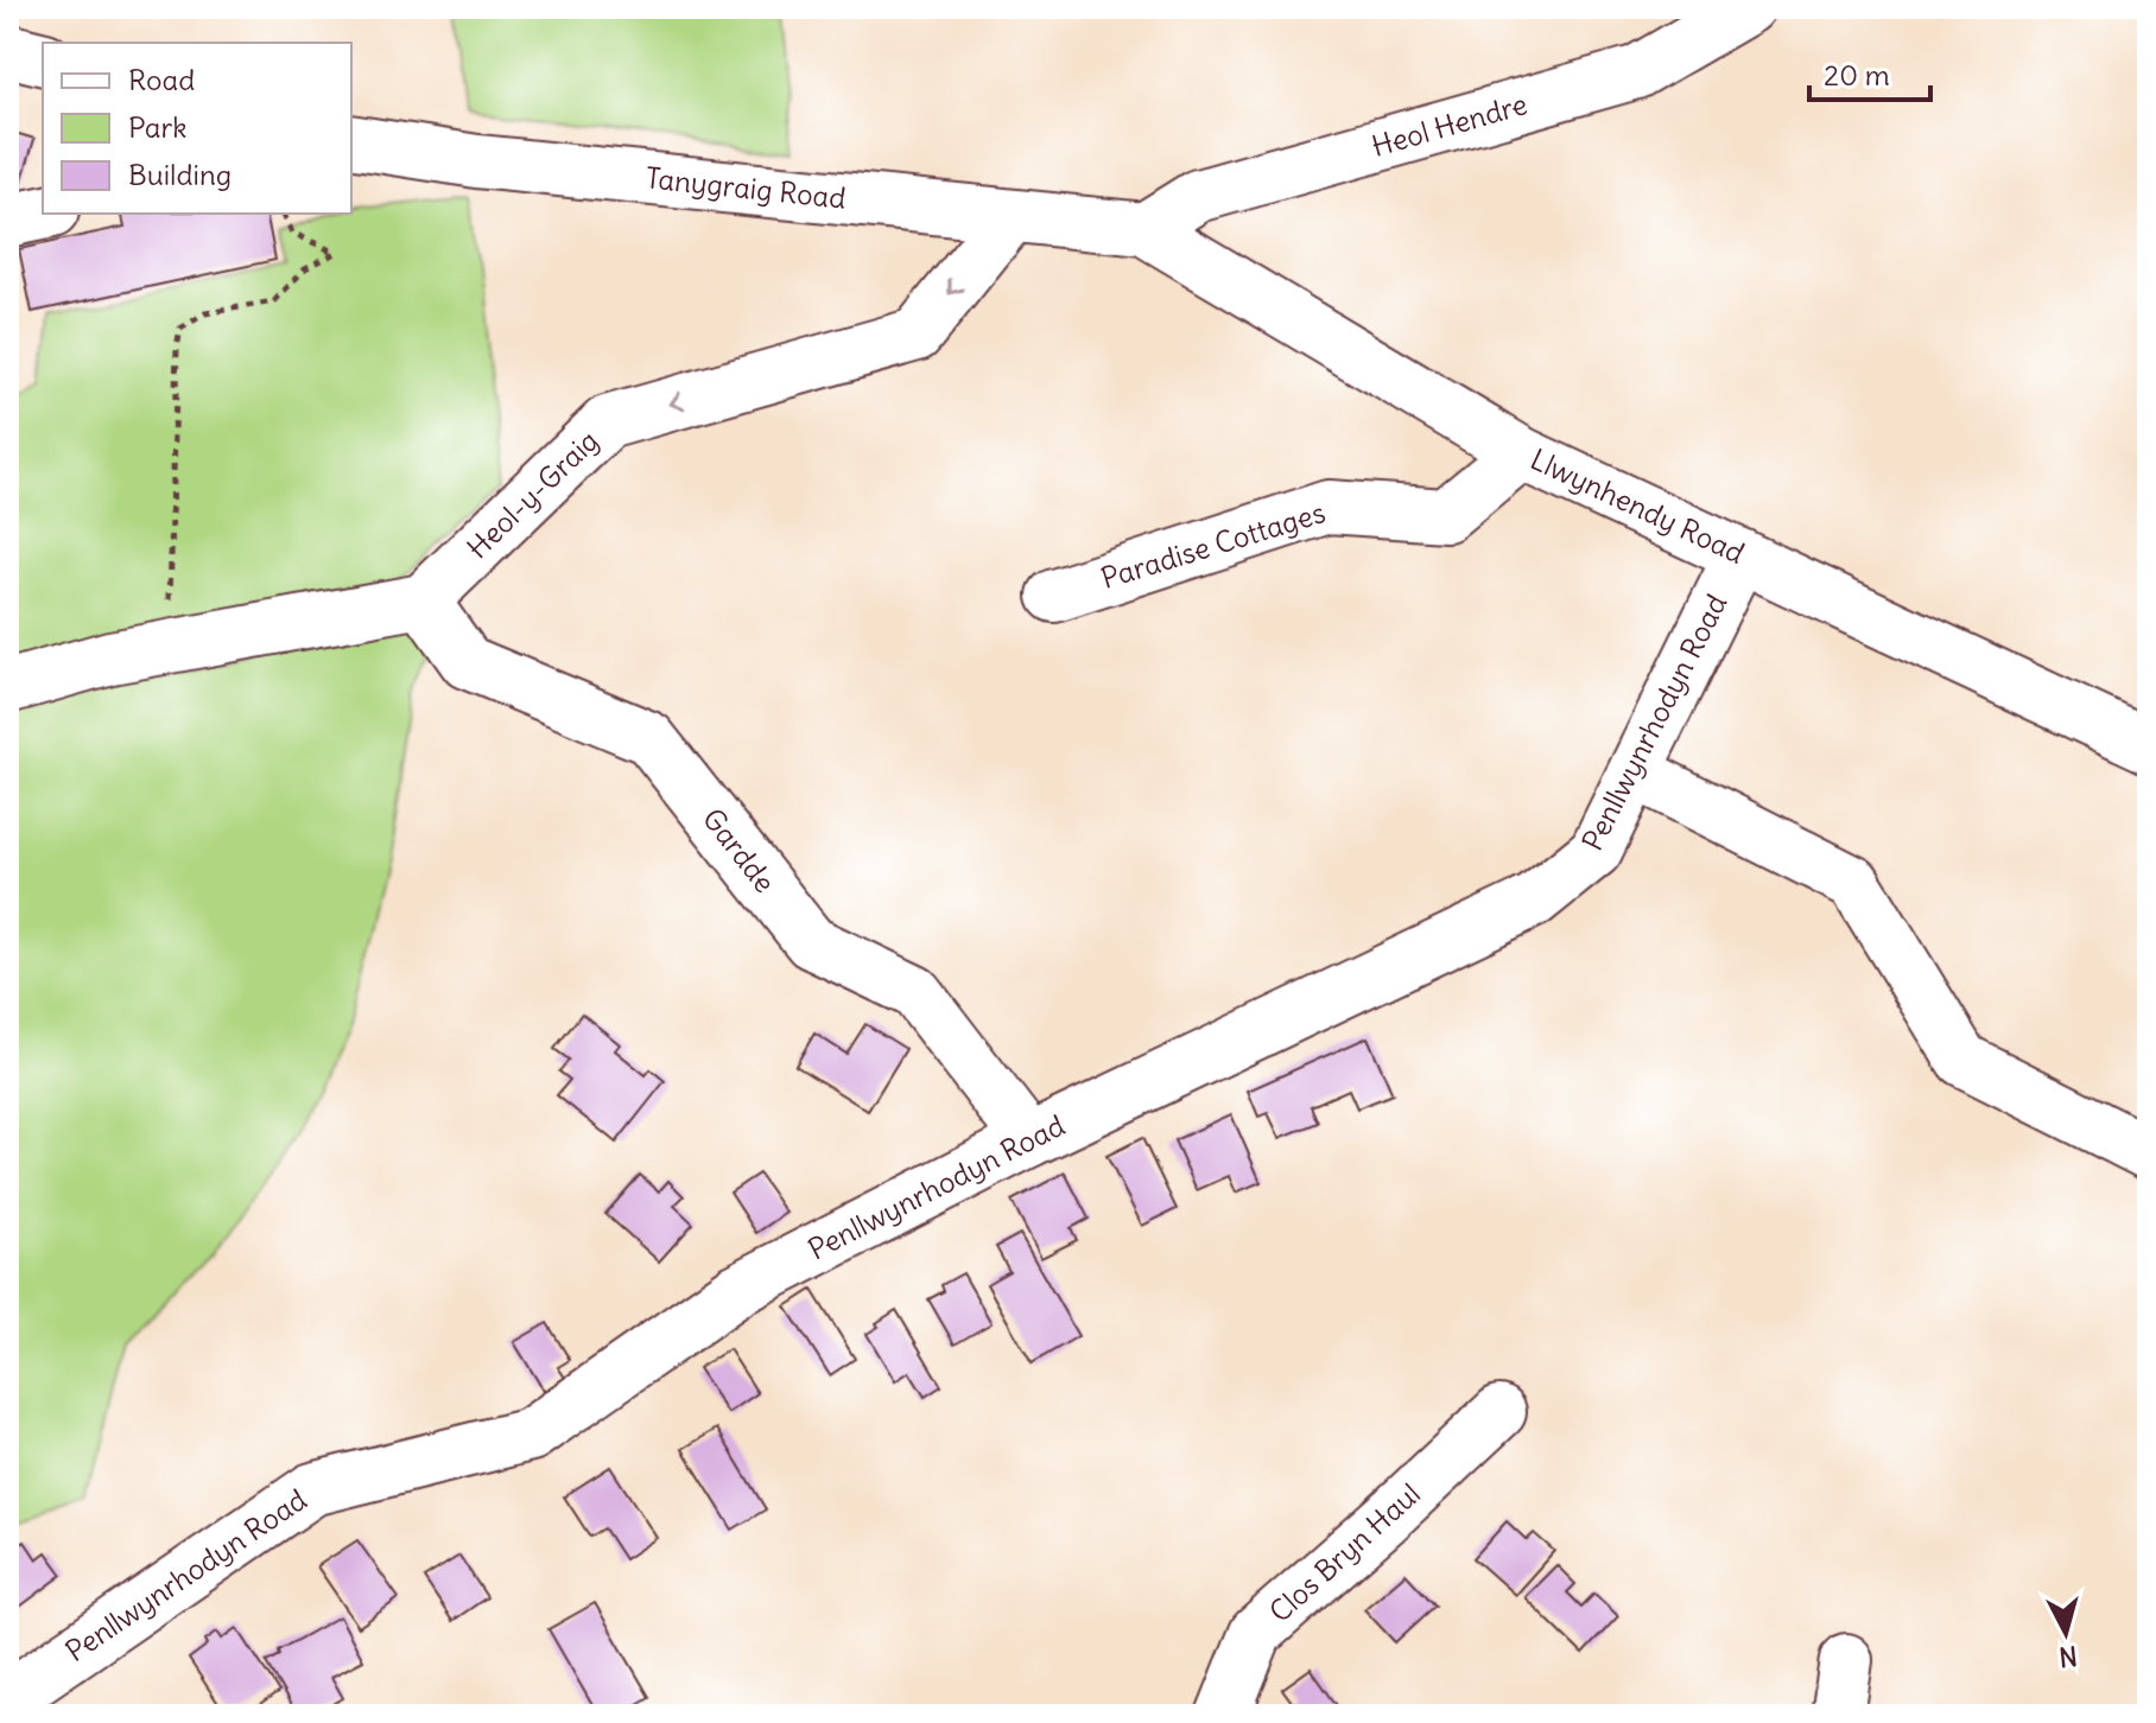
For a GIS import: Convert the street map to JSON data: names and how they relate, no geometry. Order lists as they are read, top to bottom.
{
  "streets": {
    "street": [
      "Heol Hendre",
      "Tanygraig Road",
      "Heol-y-Graig",
      "Llwynhendy Road",
      "Paradise Cottages",
      "Penllwynrhodyn Road",
      "Gardde",
      "Clos Bryn Haul"
    ]
  },
  "crossings": [
    ["Heol Hendre", "Tanygraig Road"],
    ["Heol Hendre", "Llwynhendy Road"],
    ["Tanygraig Road", "Heol-y-Graig"],
    ["Tanygraig Road", "Llwynhendy Road"],
    ["Heol-y-Graig", "Gardde"],
    ["Llwynhendy Road", "Paradise Cottages"],
    ["Llwynhendy Road", "Penllwynrhodyn Road"],
    ["Penllwynrhodyn Road", "Gardde"]
  ],
  "one_way": ["Heol-y-Graig"],
  "legend": ["Road", "Park", "Building"],
  "scale_bar": "20 m",
  "north": "bottom"
}
